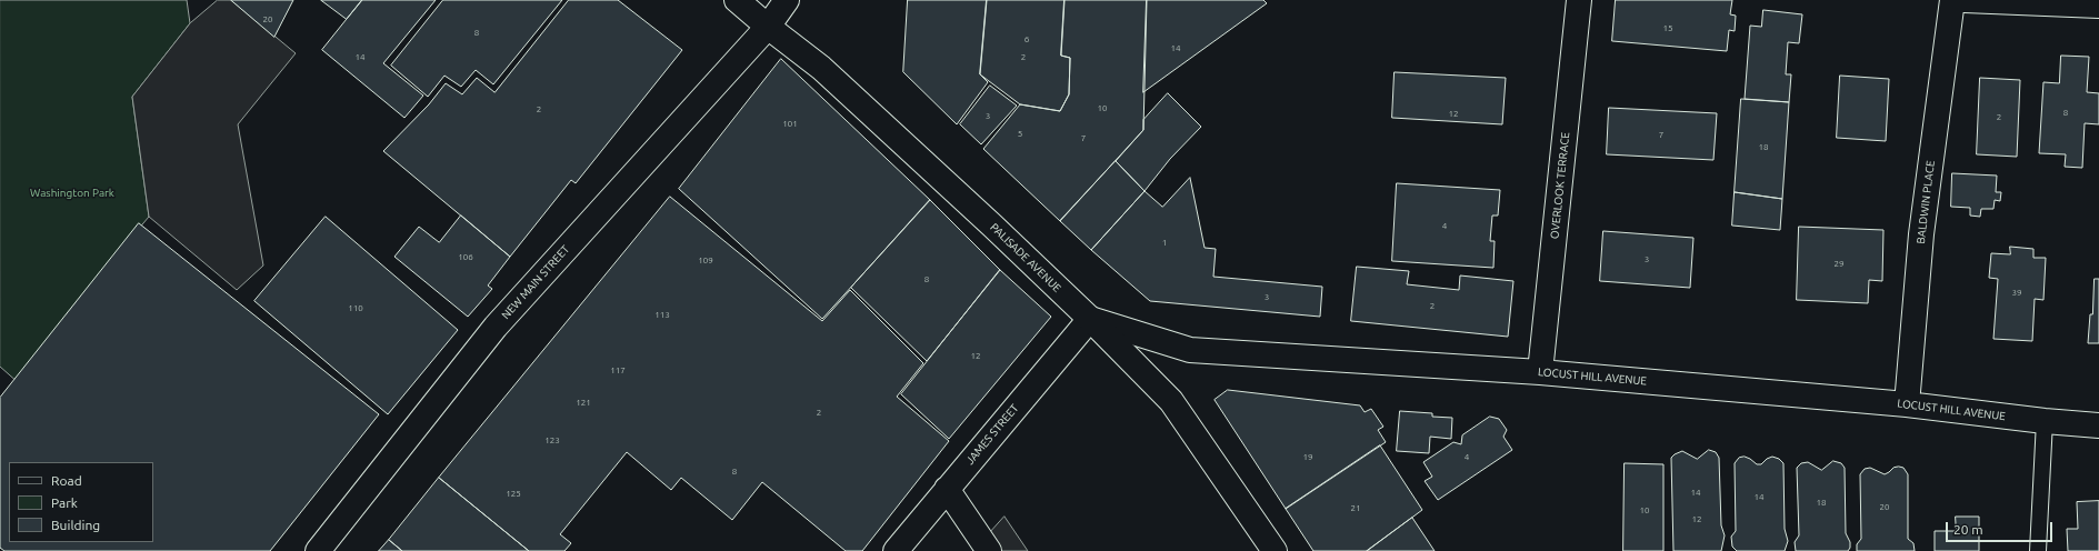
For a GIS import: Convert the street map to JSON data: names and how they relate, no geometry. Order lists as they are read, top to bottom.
{
  "streets": {
    "street": [
      "OVERLOOK TERRACE",
      "BALDWIN PLACE",
      "PALISADE AVENUE",
      "NEW MAIN STREET",
      "LOCUST HILL AVENUE",
      "JAMES STREET"
    ]
  },
  "crossings": [
    ["OVERLOOK TERRACE", "LOCUST HILL AVENUE"],
    ["BALDWIN PLACE", "LOCUST HILL AVENUE"],
    ["PALISADE AVENUE", "NEW MAIN STREET"],
    ["PALISADE AVENUE", "LOCUST HILL AVENUE"],
    ["PALISADE AVENUE", "JAMES STREET"],
    ["LOCUST HILL AVENUE", "JAMES STREET"]
  ],
  "parks": ["Washington Park"],
  "house_numbers": [
    "20",
    "15",
    "8",
    "6",
    "14",
    "14",
    "2",
    "10",
    "2",
    "8",
    "12",
    "3",
    "2",
    "101",
    "5",
    "7",
    "7",
    "18",
    "4",
    "1",
    "106",
    "3",
    "109",
    "29",
    "8",
    "39",
    "3",
    "2",
    "110",
    "113",
    "12",
    "117",
    "121",
    "2",
    "123",
    "19",
    "4",
    "8",
    "14",
    "125",
    "14",
    "18",
    "20",
    "21",
    "10",
    "12"
  ],
  "legend": ["Road", "Park", "Building"],
  "scale_bar": "20 m"
}
